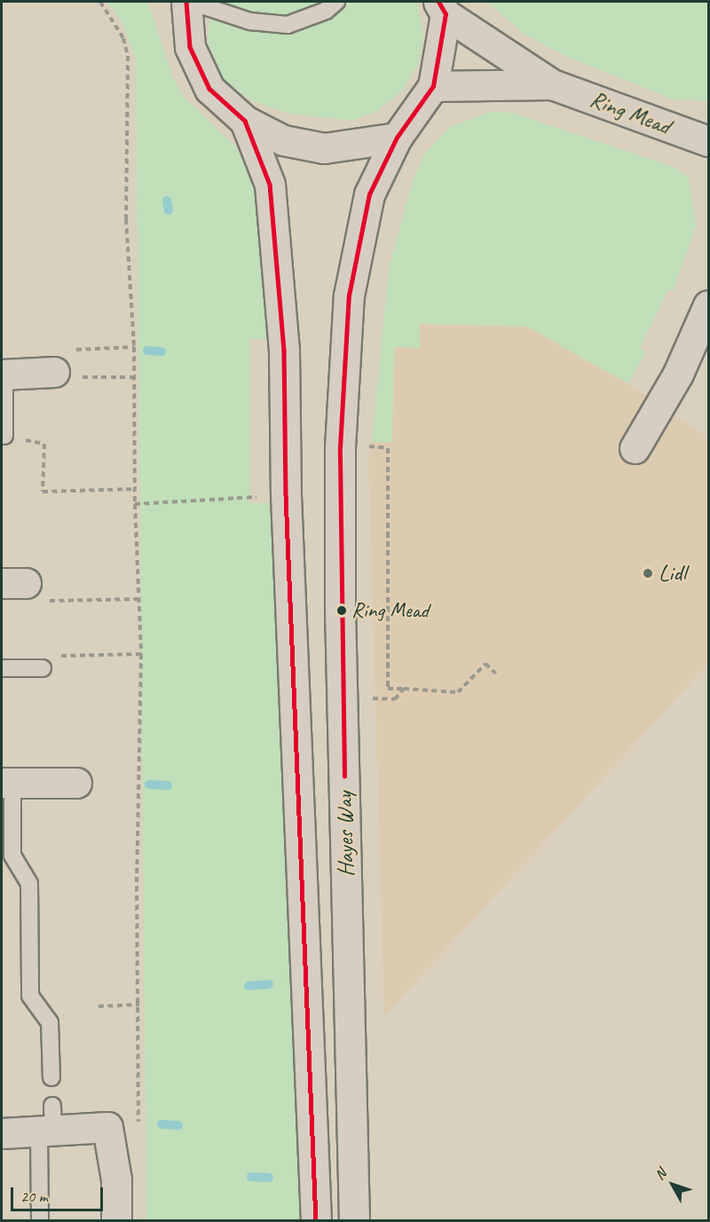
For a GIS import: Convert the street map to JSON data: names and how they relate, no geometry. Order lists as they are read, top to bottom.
{
  "streets": {
    "street": ["Ring Mead", "Hayes Way"]
  },
  "crossings": [
    ["Ring Mead", "Hayes Way"]
  ],
  "places": ["Lidl", "Ring Mead"],
  "scale_bar": "20 m",
  "north": "top left"
}
